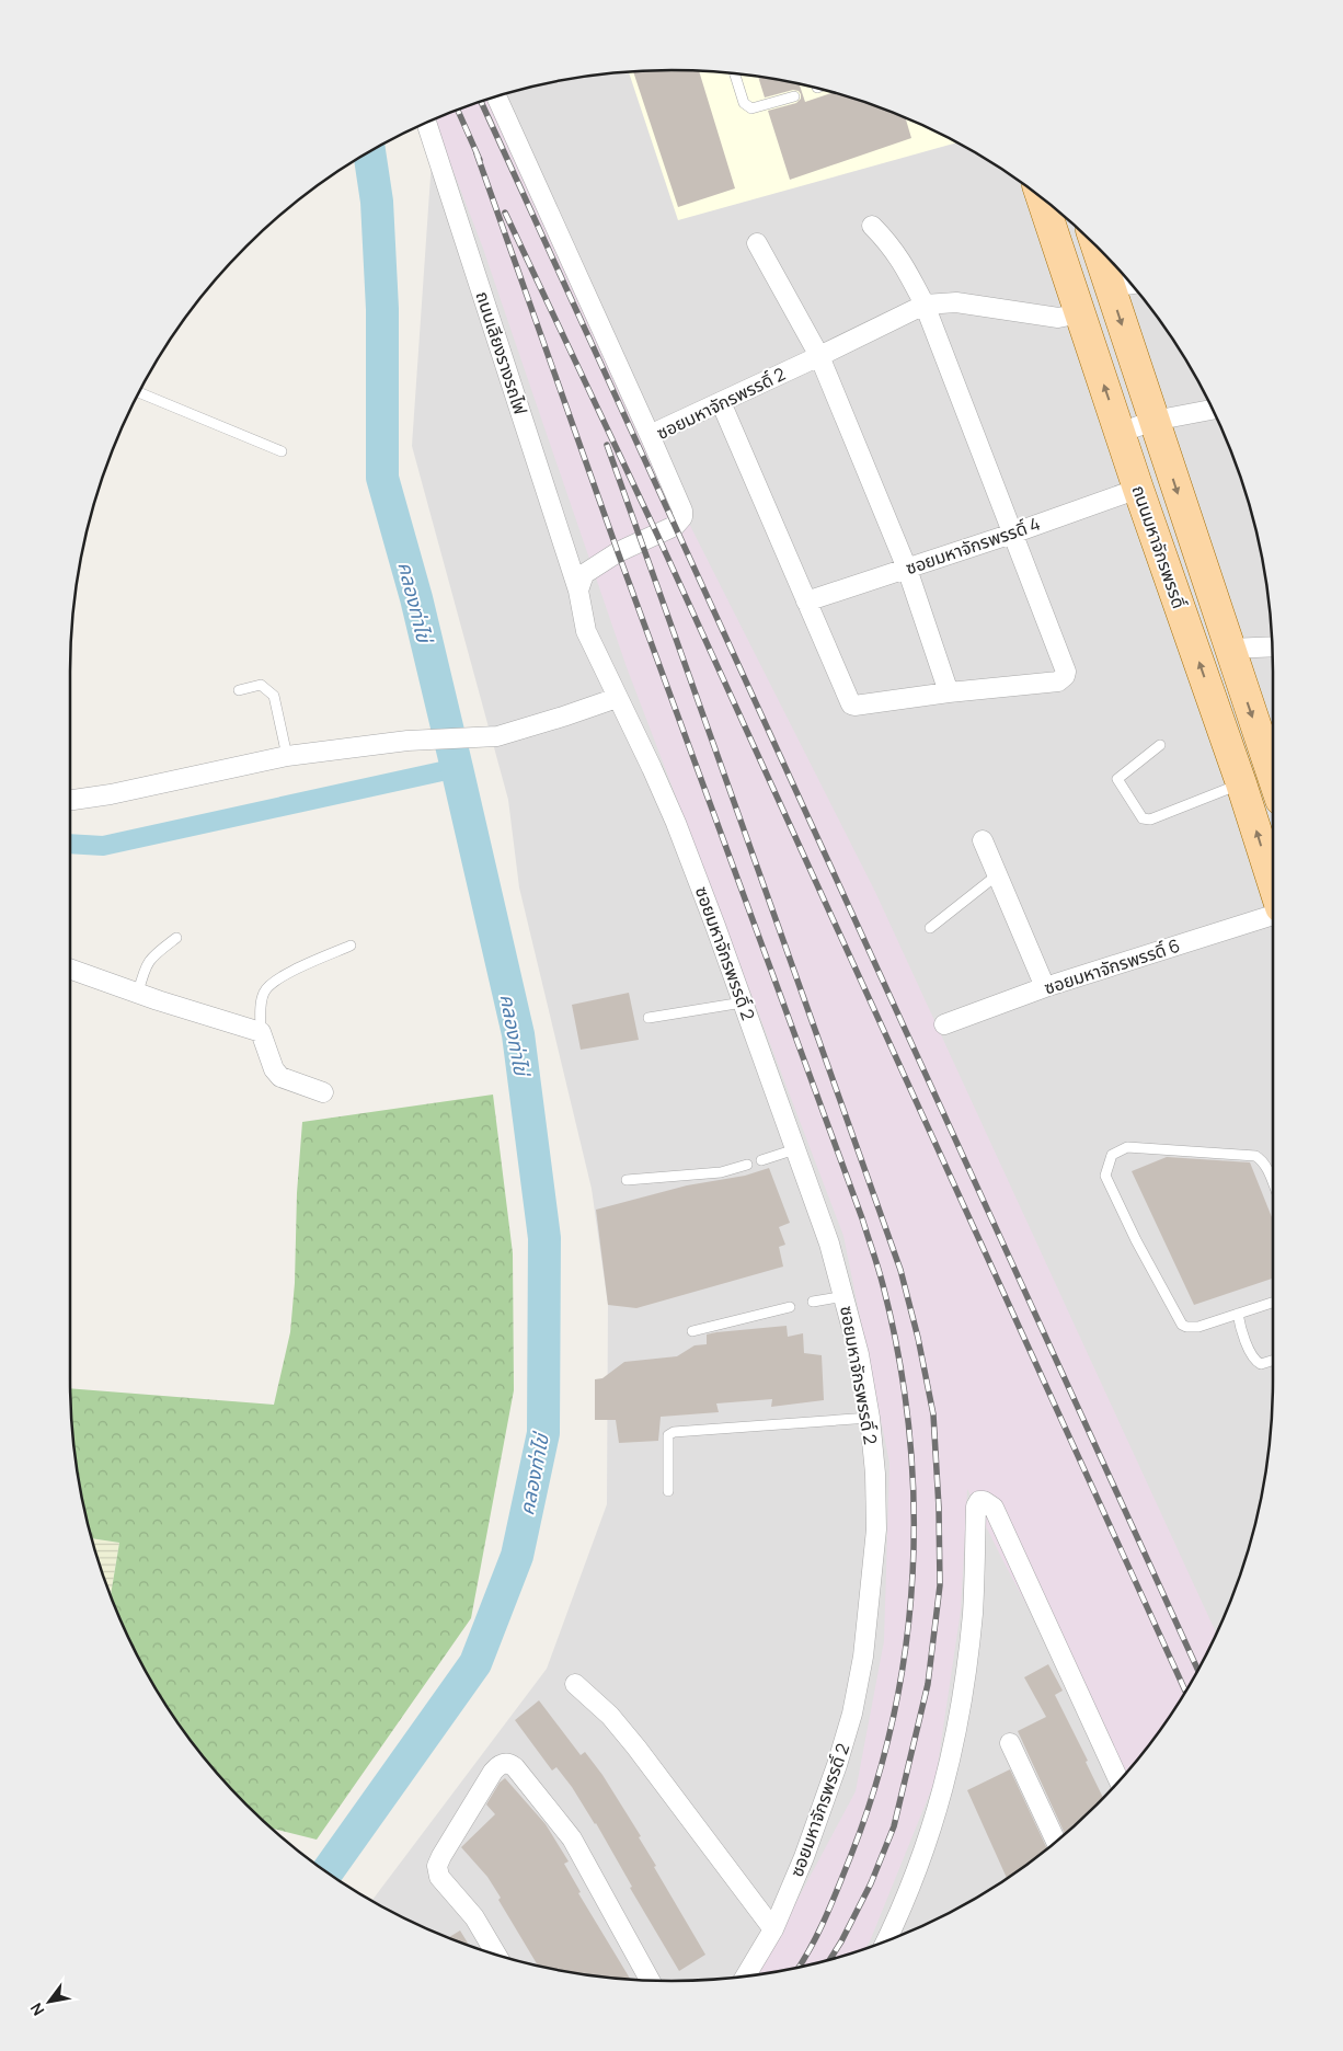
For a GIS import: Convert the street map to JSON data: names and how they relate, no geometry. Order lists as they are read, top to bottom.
{
  "streets": {
    "main road": ["ถนนมหาจักรพรรดิ์"],
    "street": [
      "ถนนเลียงรางรถไฟ",
      "ซอยมหาจักรพรรดิ์ 2",
      "ซอยมหาจักรพรรดิ์ 4",
      "ซอยมหาจักรพรรดิ์ 6"
    ]
  },
  "crossings": [
    ["ถนนเลียงรางรถไฟ", "ซอยมหาจักรพรรดิ์ 2"],
    ["ซอยมหาจักรพรรดิ์ 2", "ถนนมหาจักรพรรดิ์"],
    ["ซอยมหาจักรพรรดิ์ 4", "ถนนมหาจักรพรรดิ์"]
  ],
  "water": ["คลองท่าไข่"],
  "north": "bottom left"
}
